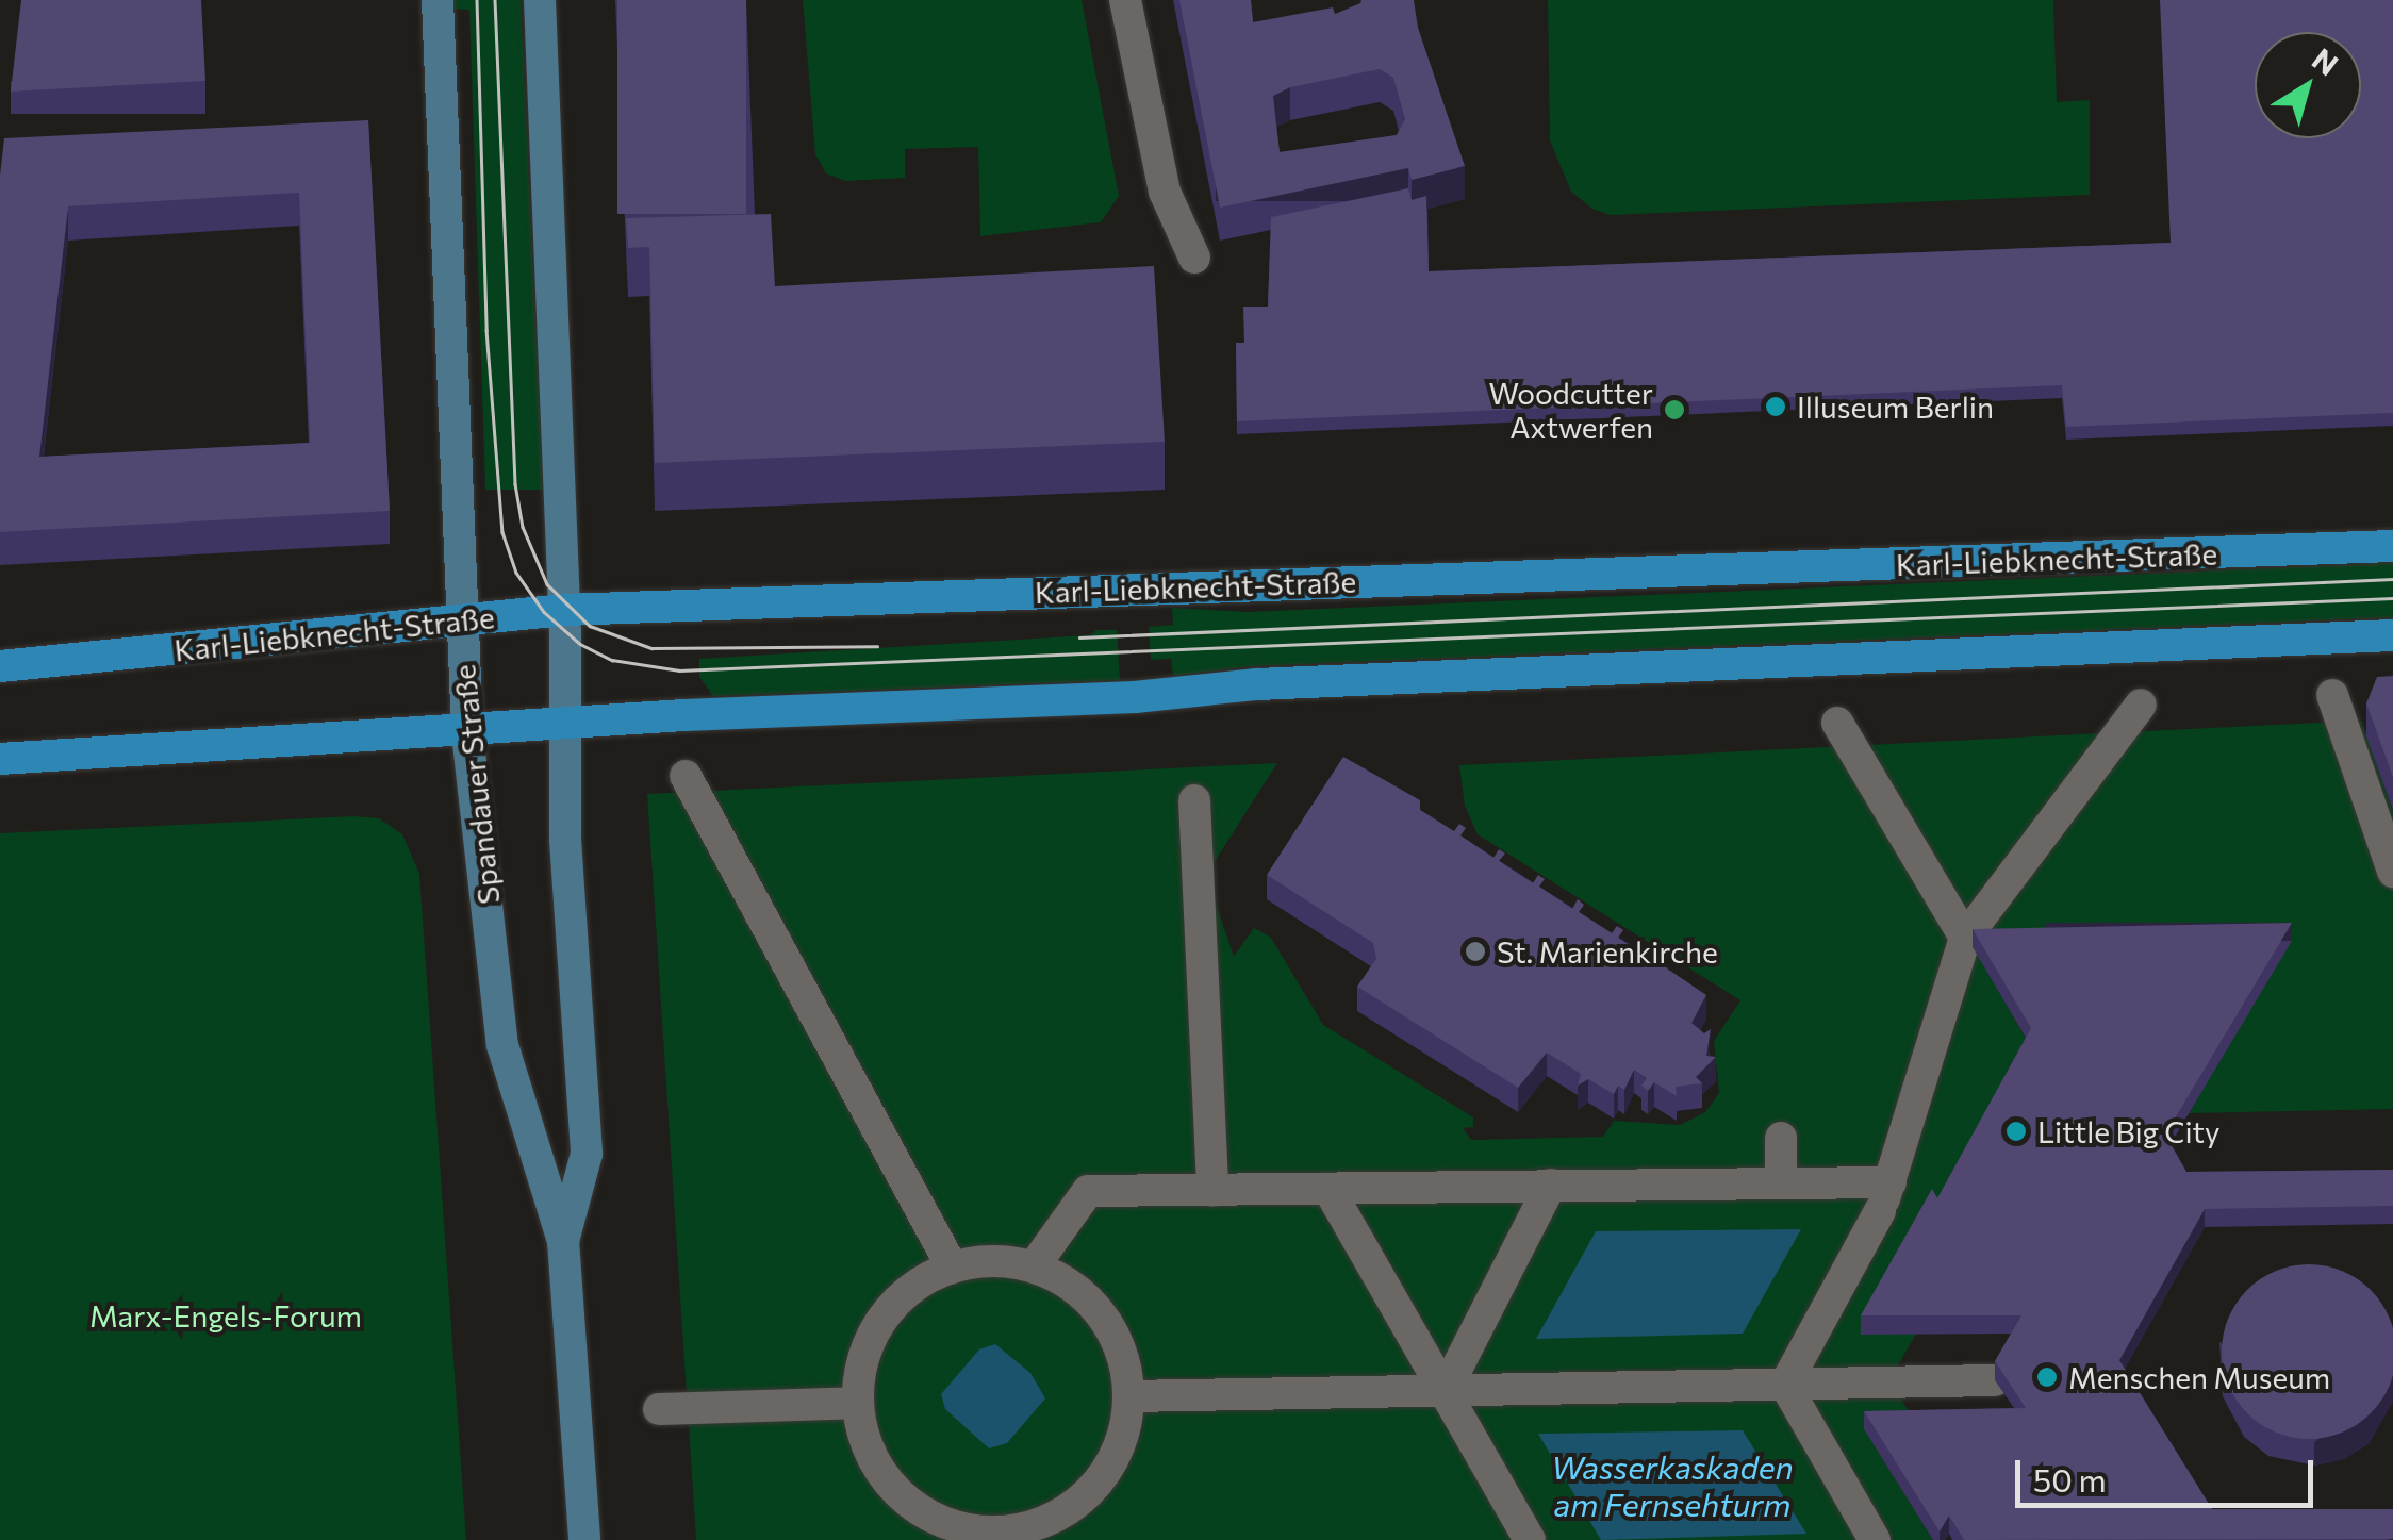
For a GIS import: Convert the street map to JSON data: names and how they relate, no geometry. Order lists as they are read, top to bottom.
{
  "streets": {
    "main road": ["Karl-Liebknecht-Straße", "Spandauer Straße"]
  },
  "crossings": [
    ["Karl-Liebknecht-Straße", "Spandauer Straße"]
  ],
  "water": ["Wasserkaskaden am Fernsehturm"],
  "parks": ["Marx-Engels-Forum"],
  "places": [
    "Illuseum Berlin",
    "Woodcutter Axtwerfen",
    "St. Marienkirche",
    "Little Big City",
    "Menschen Museum"
  ],
  "scale_bar": "50 m",
  "north": "top right"
}
